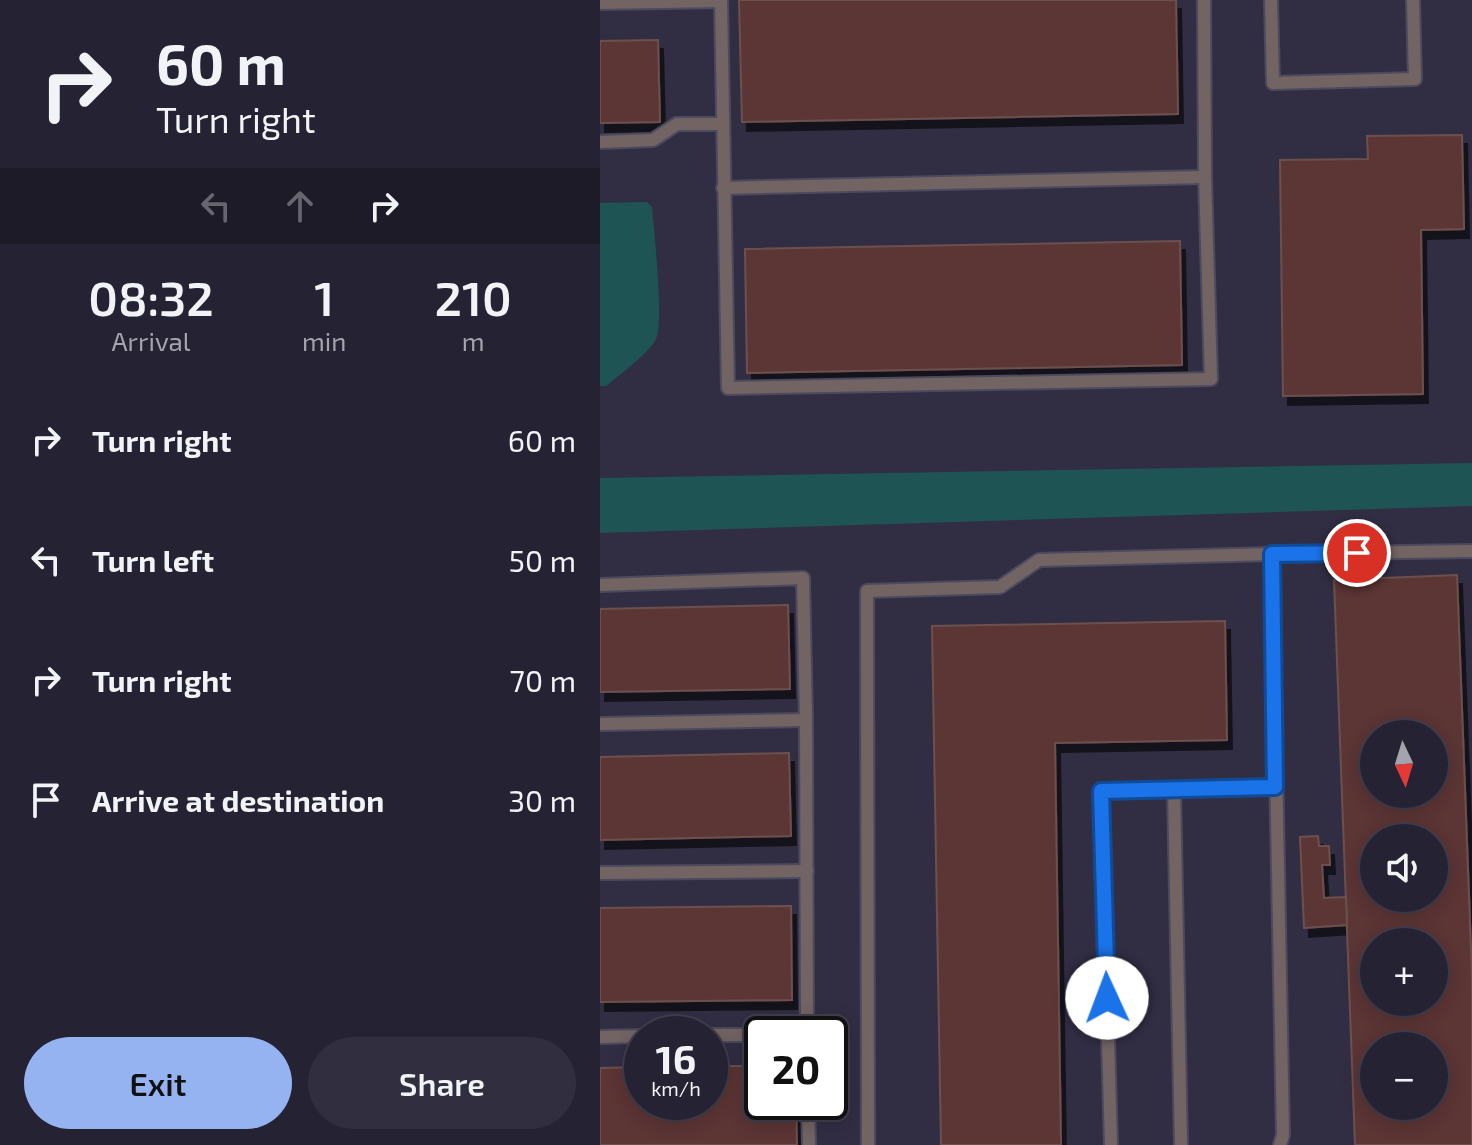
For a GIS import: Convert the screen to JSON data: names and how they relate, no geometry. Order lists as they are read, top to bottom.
{
  "north": "bottom",
  "page": {
    "turn": ["60 m", "Turn right"],
    "eta": [
      "08:32",
      "Arrival",
      "1",
      "min",
      "210",
      "m"
    ],
    "list": [
      {
        "name": "Turn right",
        "value": "60 m"
      },
      {
        "name": "Turn left",
        "value": "50 m"
      },
      {
        "name": "Turn right",
        "value": "70 m"
      },
      {
        "name": "Arrive at destination",
        "value": "30 m"
      }
    ],
    "map_buttons": ["+", "−"],
    "speed": "16 km/h",
    "limit": "20",
    "buttons": ["Exit", "Share"]
  }
}
